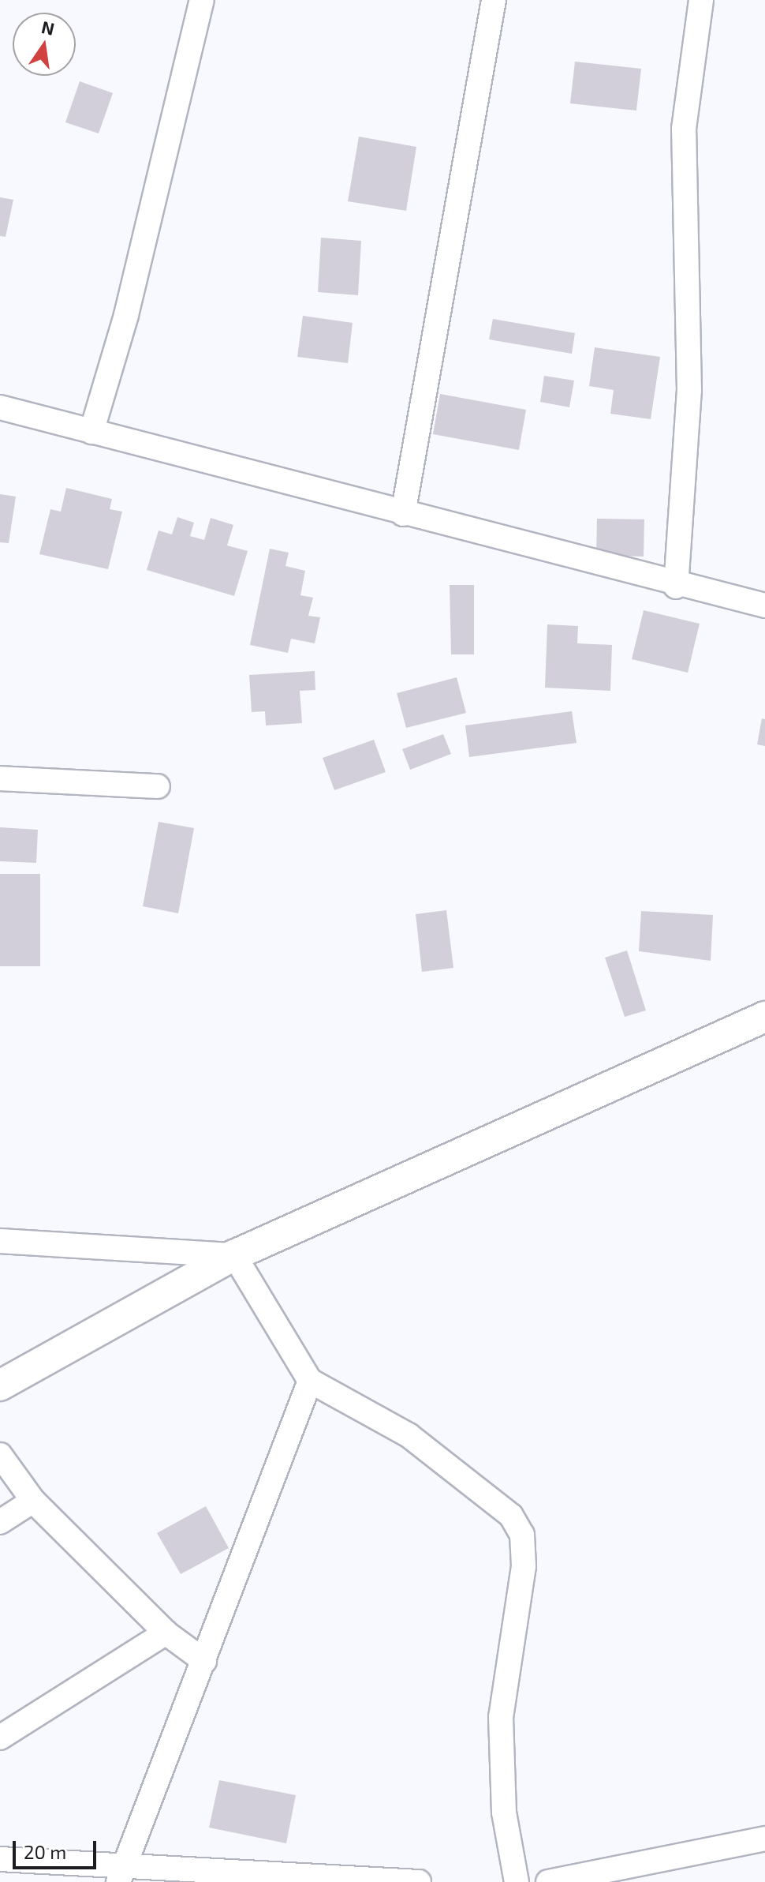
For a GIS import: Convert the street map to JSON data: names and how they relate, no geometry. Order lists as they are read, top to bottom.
{
  "scale_bar": "20 m",
  "north": "top"
}
